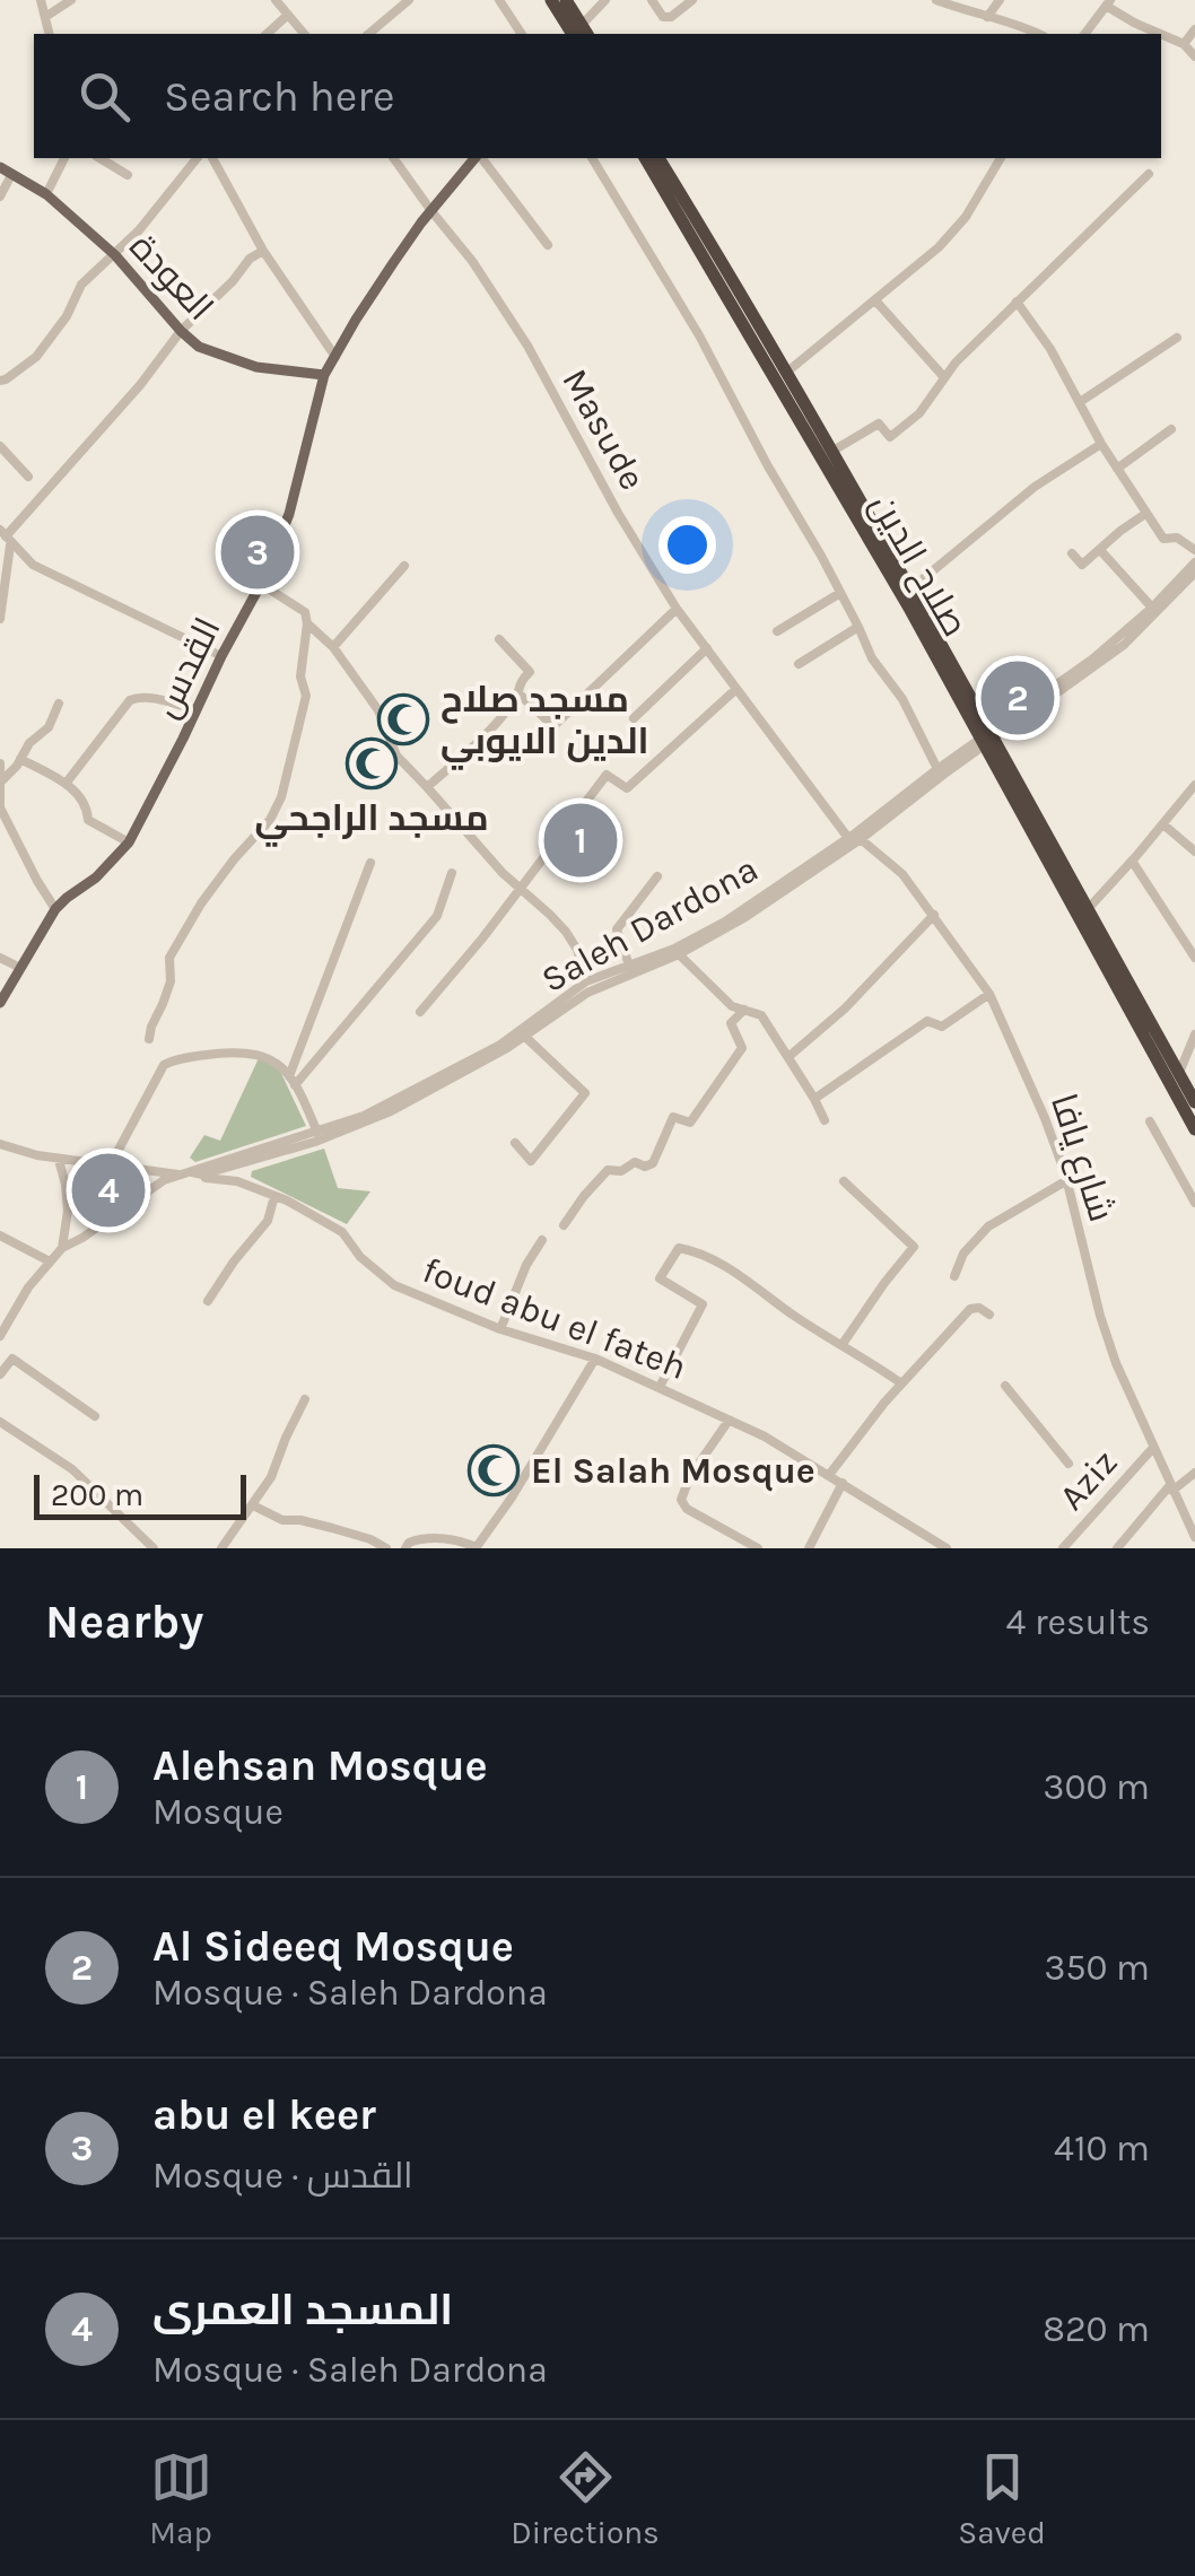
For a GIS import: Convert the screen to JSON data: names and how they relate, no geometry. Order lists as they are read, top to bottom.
{
  "streets": {
    "highway": ["صلاح الدين"],
    "main road": ["العودة", "القدس"],
    "street": [
      "Masude",
      "Saleh Dardona",
      "شارع يافا",
      "foud abu el fateh",
      "Aziz"
    ]
  },
  "crossings": [
    ["العودة", "القدس"],
    ["Masude", "القدس"],
    ["Masude", "Saleh Dardona"],
    ["Masude", "شارع يافا"],
    ["صلاح الدين", "Saleh Dardona"],
    ["Saleh Dardona", "شارع يافا"],
    ["Saleh Dardona", "foud abu el fateh"],
    ["شارع يافا", "Aziz"]
  ],
  "places": {
    "mosque": ["مسجد صلاح الدين الايوبي", "مسجد الراجحي", "El Salah Mosque"]
  },
  "scale_bar": "200 m",
  "page": {
    "search": "Search here",
    "pins": [
      "3",
      "2",
      "1",
      "4"
    ],
    "scale": "200 m",
    "heading": ["Nearby", "4 results"],
    "list": [
      {
        "mark": "1",
        "name": "Alehsan Mosque",
        "note": "Mosque",
        "value": "300 m"
      },
      {
        "mark": "2",
        "name": "Al Sideeq Mosque",
        "note": "Mosque · Saleh Dardona",
        "value": "350 m"
      },
      {
        "mark": "3",
        "name": "abu el keer",
        "note": "Mosque · القدس",
        "value": "410 m"
      },
      {
        "mark": "4",
        "name": "المسجد العمرى",
        "note": "Mosque · Saleh Dardona",
        "value": "820 m"
      }
    ],
    "nav": ["Map", "Directions", "Saved"]
  }
}
